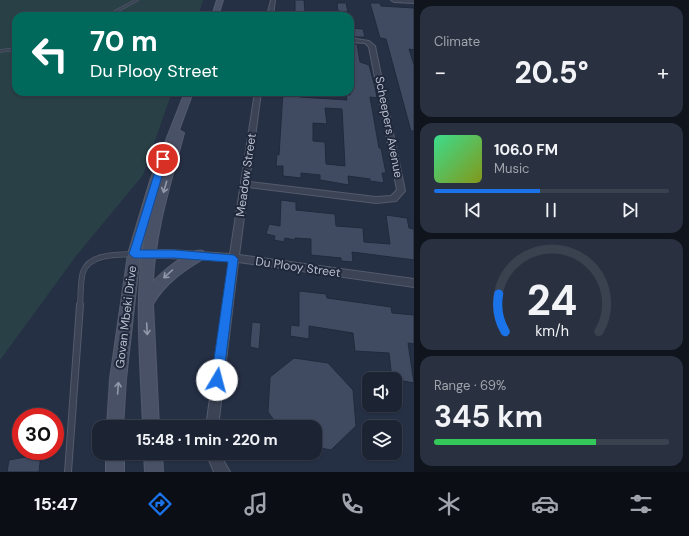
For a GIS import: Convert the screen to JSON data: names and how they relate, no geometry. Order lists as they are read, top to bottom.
{
  "streets": {
    "main road": ["Govan Mbeki Drive"],
    "street": ["Scheepers Avenue", "Meadow Street", "Du Plooy Street"]
  },
  "crossings": [
    ["Scheepers Avenue", "Meadow Street"],
    ["Meadow Street", "Du Plooy Street"],
    ["Du Plooy Street", "Govan Mbeki Drive"]
  ],
  "page": {
    "tile": [
      "Climate",
      ["Range · 69%", "345 km"]
    ],
    "turn": ["70 m", "Du Plooy Street"],
    "heat": ["−", "20.5°", "+"],
    "song": ["106.0 FM", "Music"],
    "limit": "30",
    "trip": "15:48 · 1 min · 220 m",
    "tabs": "15:47",
    "gauge": ["24", "km/h"]
  }
}
